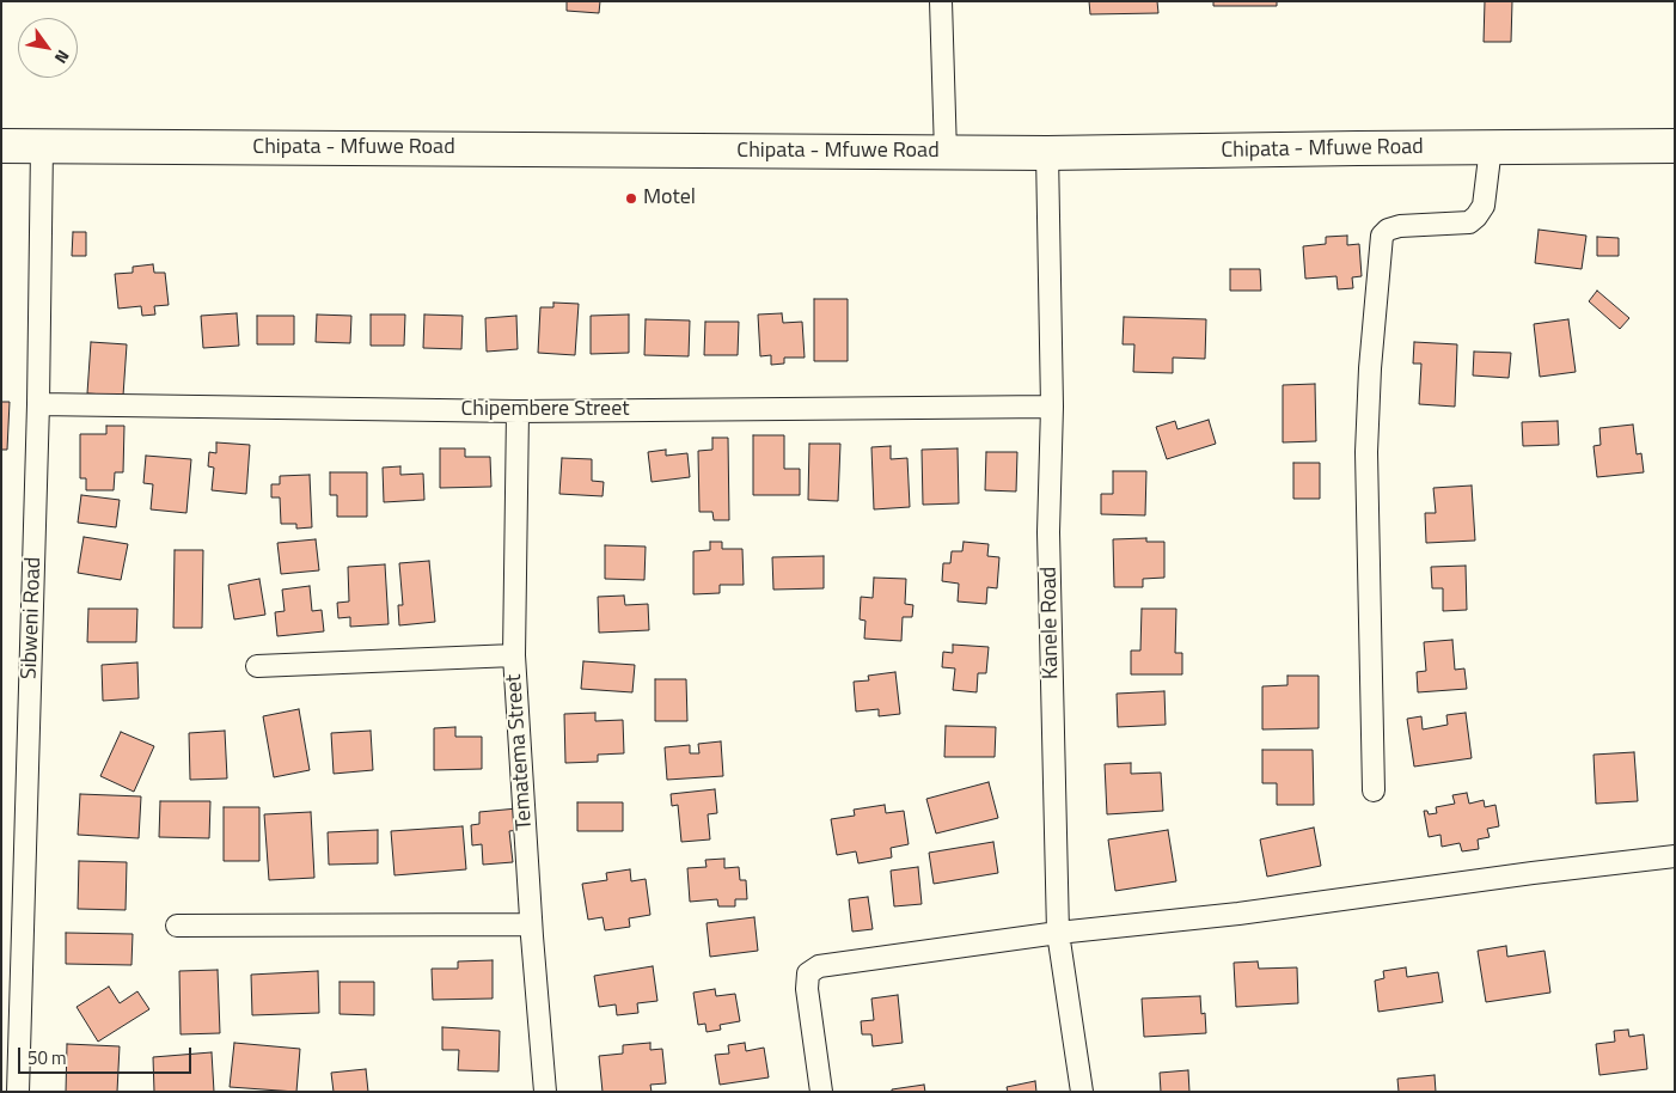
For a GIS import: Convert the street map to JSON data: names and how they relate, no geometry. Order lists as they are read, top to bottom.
{
  "streets": {
    "main road": ["Chipata - Mfuwe Road"],
    "street": [
      "Chipembere Street",
      "Sibweni Road",
      "Kanele Road",
      "Tematema Street"
    ]
  },
  "crossings": [
    ["Chipata - Mfuwe Road", "Sibweni Road"],
    ["Chipata - Mfuwe Road", "Kanele Road"],
    ["Chipembere Street", "Sibweni Road"],
    ["Chipembere Street", "Kanele Road"],
    ["Chipembere Street", "Tematema Street"]
  ],
  "places": ["Motel"],
  "scale_bar": "50 m",
  "north": "bottom right"
}
